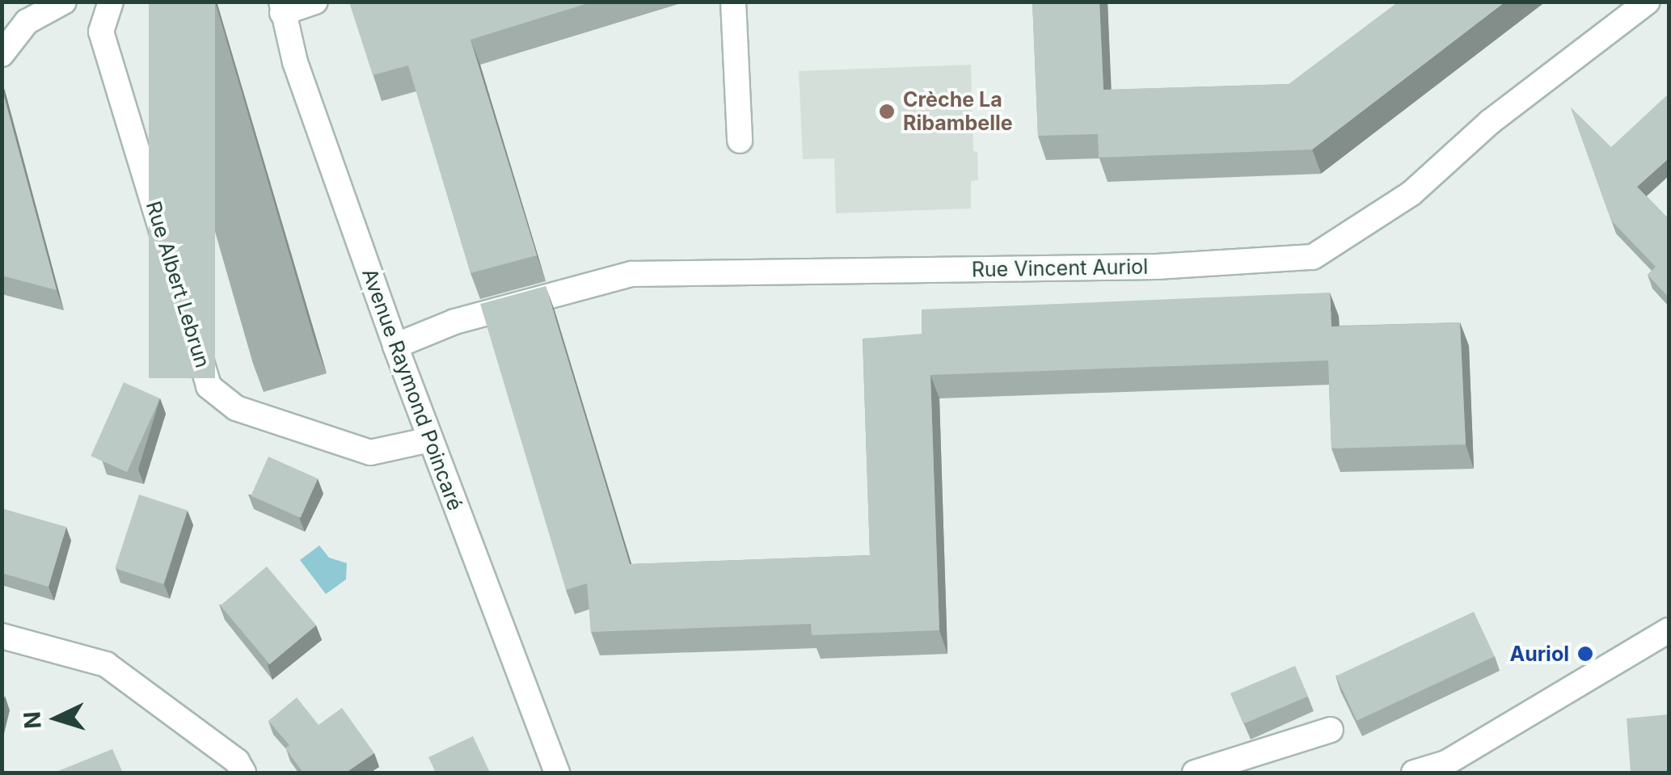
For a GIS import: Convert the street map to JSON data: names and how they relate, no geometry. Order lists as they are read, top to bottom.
{
  "streets": {
    "street": ["Rue Vincent Auriol", "Rue Albert Lebrun", "Avenue Raymond Poincaré"]
  },
  "crossings": [
    ["Rue Vincent Auriol", "Avenue Raymond Poincaré"],
    ["Rue Albert Lebrun", "Avenue Raymond Poincaré"]
  ],
  "places": ["Crèche La Ribambelle", "Auriol"],
  "north": "left"
}
